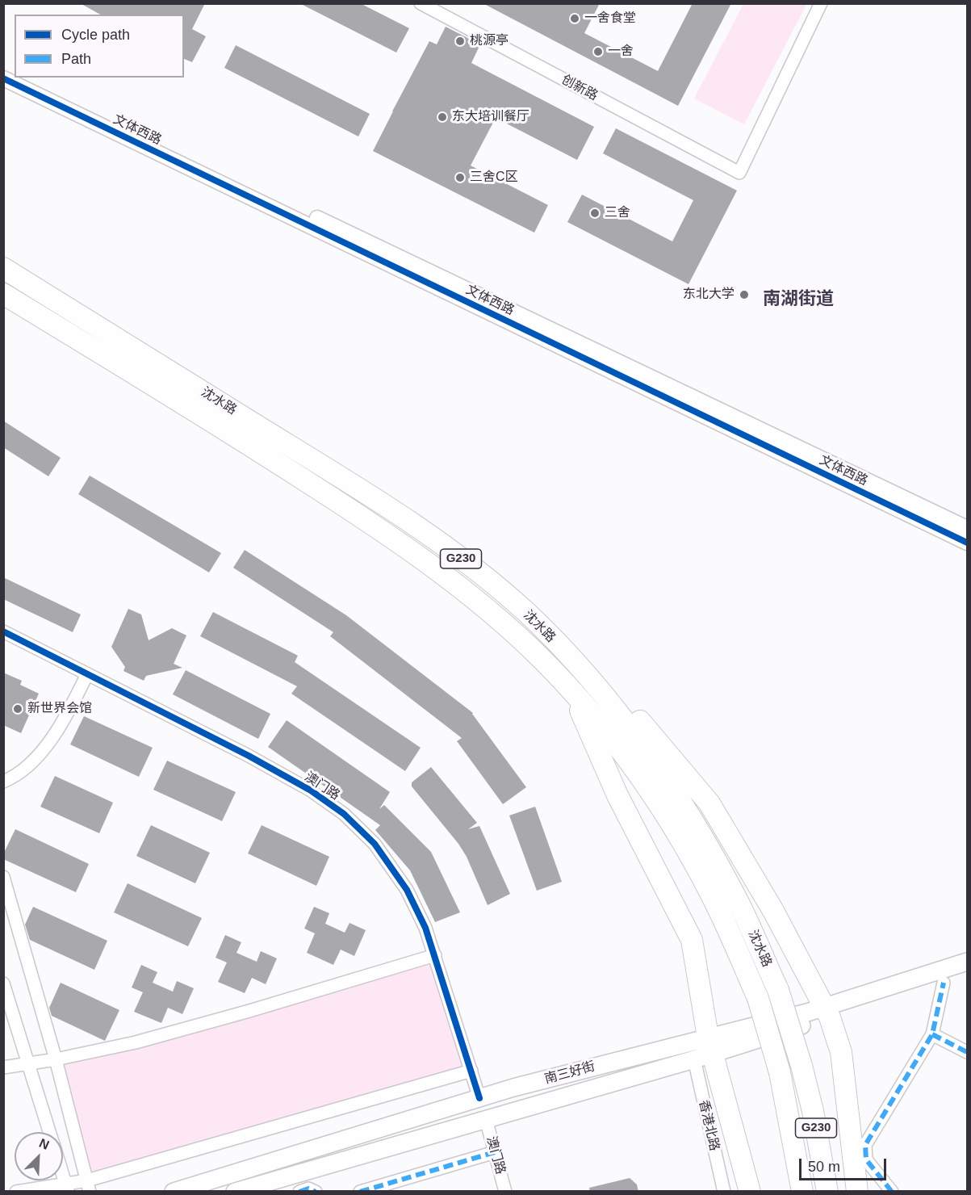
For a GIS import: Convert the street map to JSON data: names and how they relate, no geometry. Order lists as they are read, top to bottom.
{
  "streets": {
    "highway": ["沈水路", "G230"],
    "main road": ["南三好街"],
    "street": [
      "创新路",
      "文体西路",
      "澳门路",
      "香港北路"
    ]
  },
  "crossings": [
    ["澳门路", "南三好街"],
    ["南三好街", "香港北路"]
  ],
  "districts": ["南湖街道"],
  "places": [
    "一舍食堂",
    "桃源亭",
    "一舍",
    "东大培训餐厅",
    "三舍C区",
    "三舍",
    "东北大学",
    "新世界会馆"
  ],
  "legend": ["Cycle path", "Path"],
  "scale_bar": "50 m",
  "north": "top right"
}
